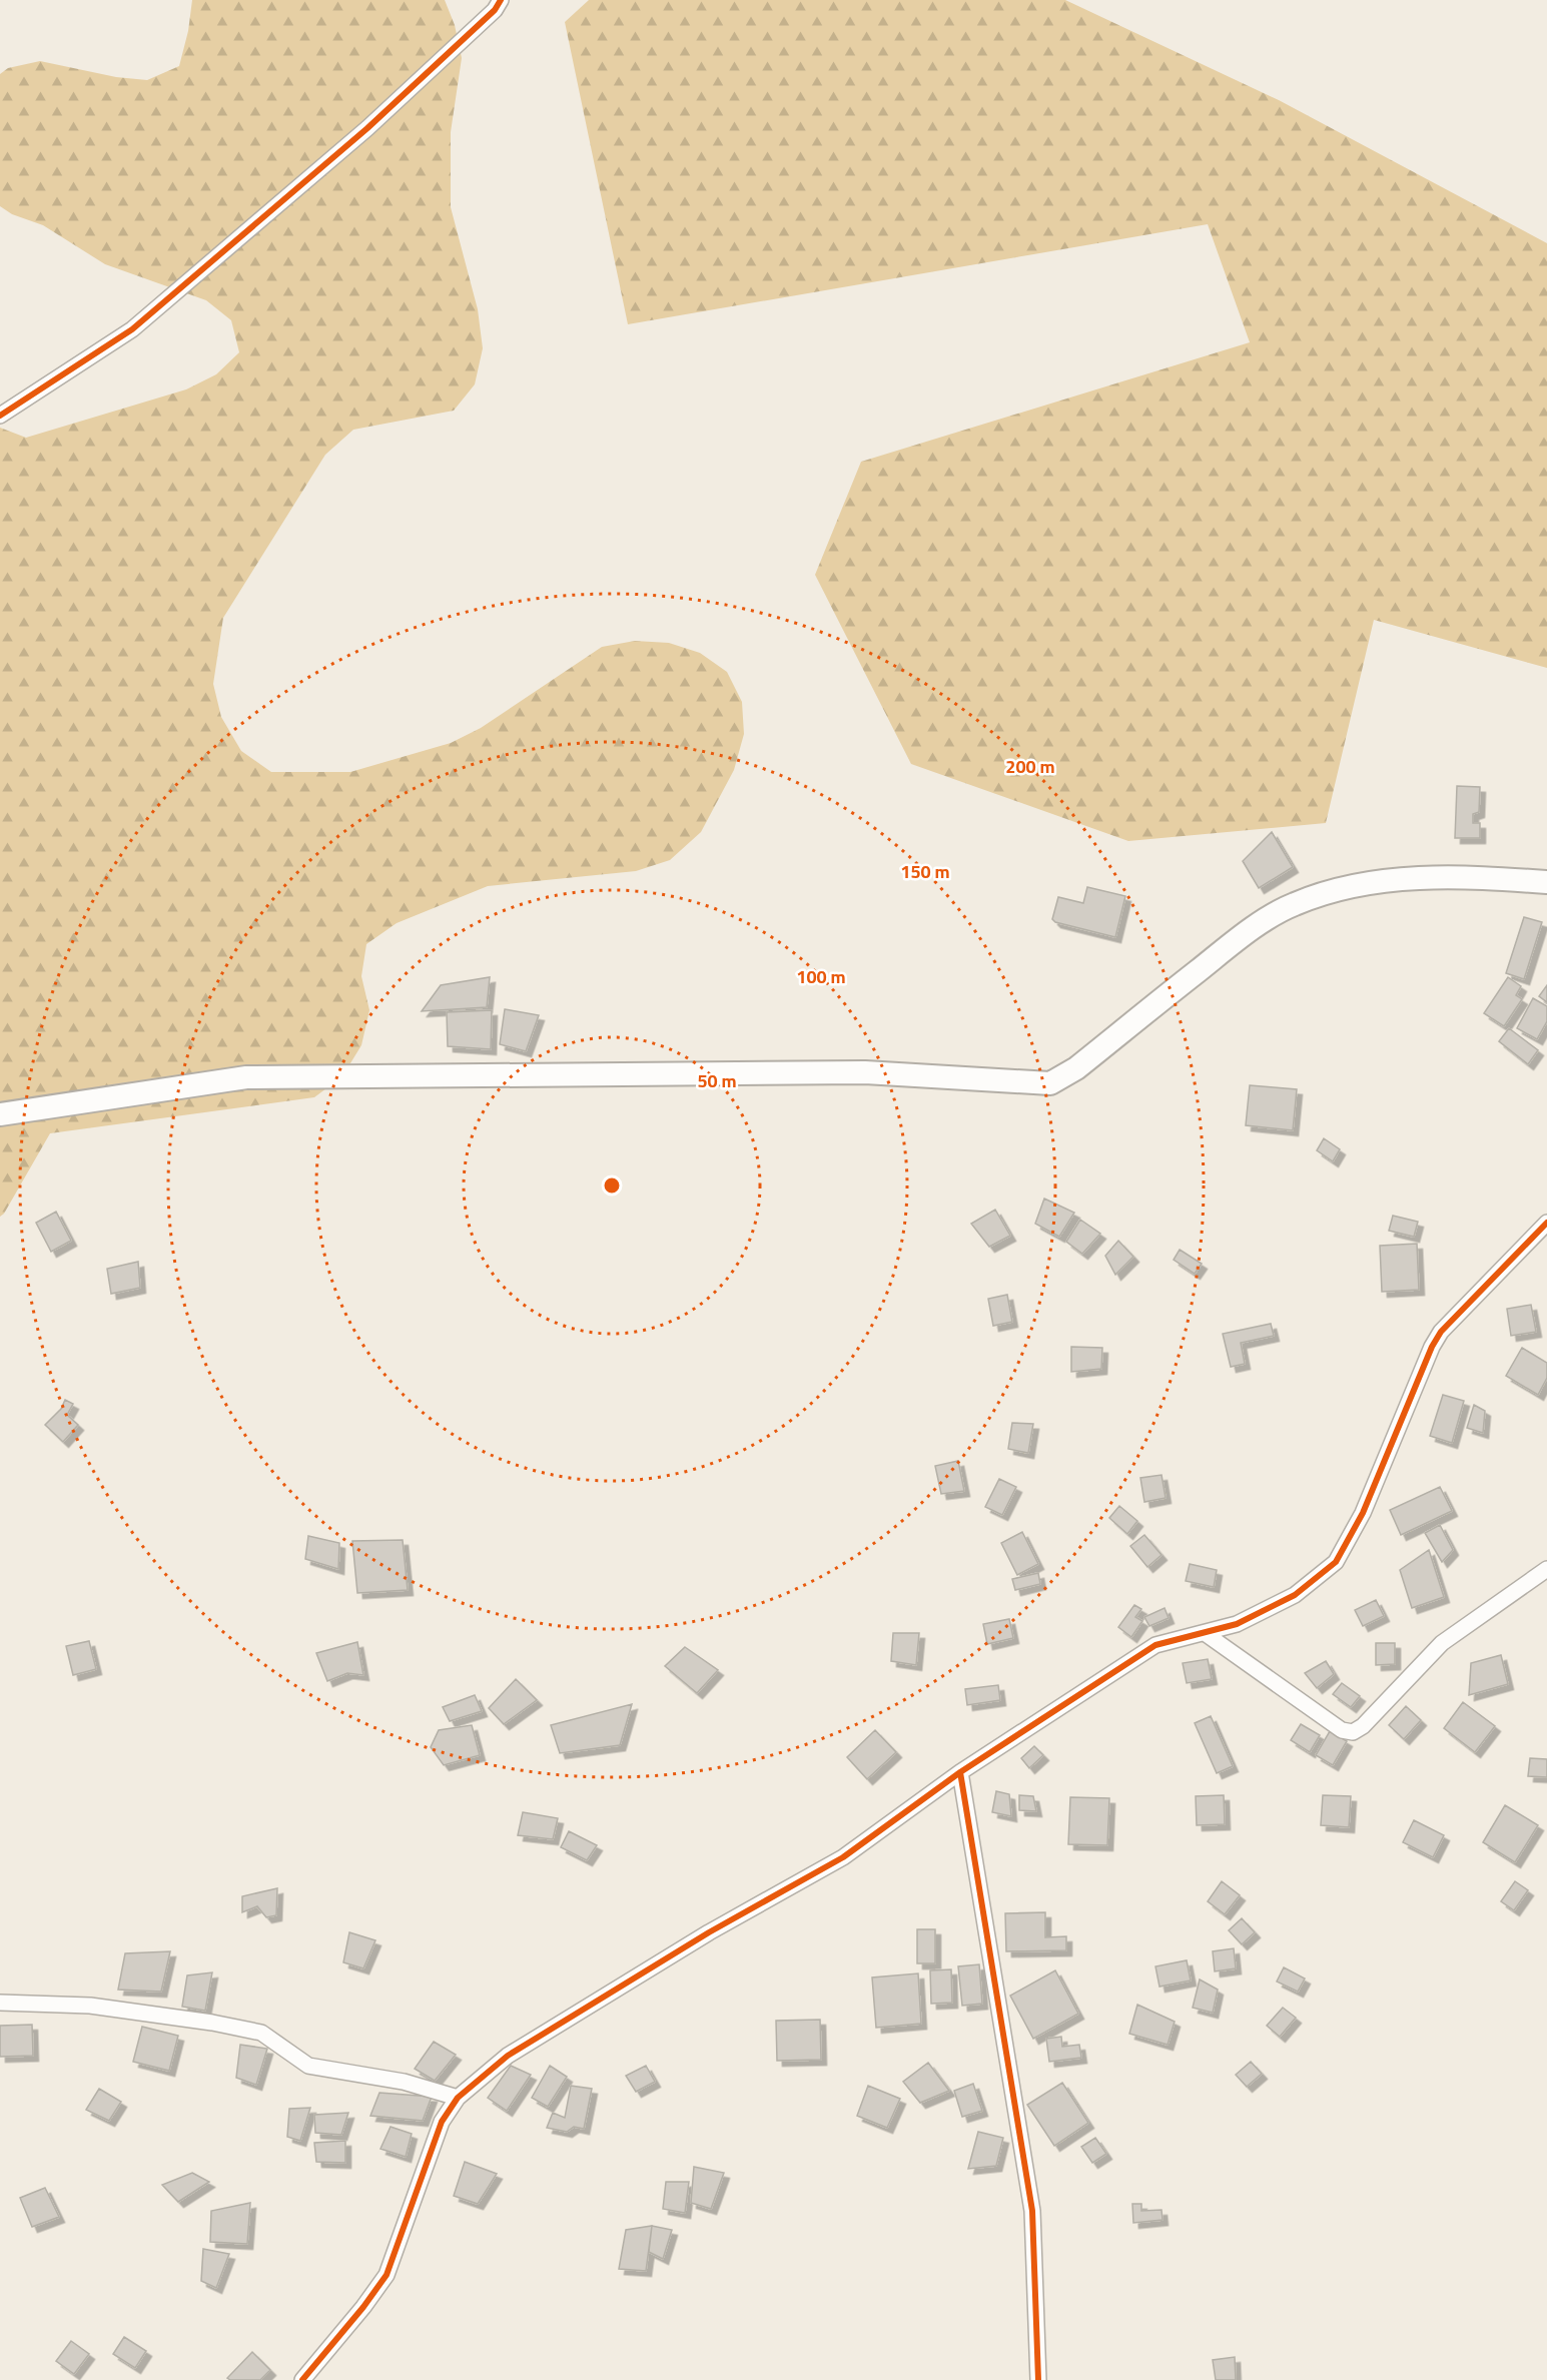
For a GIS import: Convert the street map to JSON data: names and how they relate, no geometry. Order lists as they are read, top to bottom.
{
  "rings": [
    "200 m",
    "150 m",
    "100 m",
    "50 m"
  ]
}
